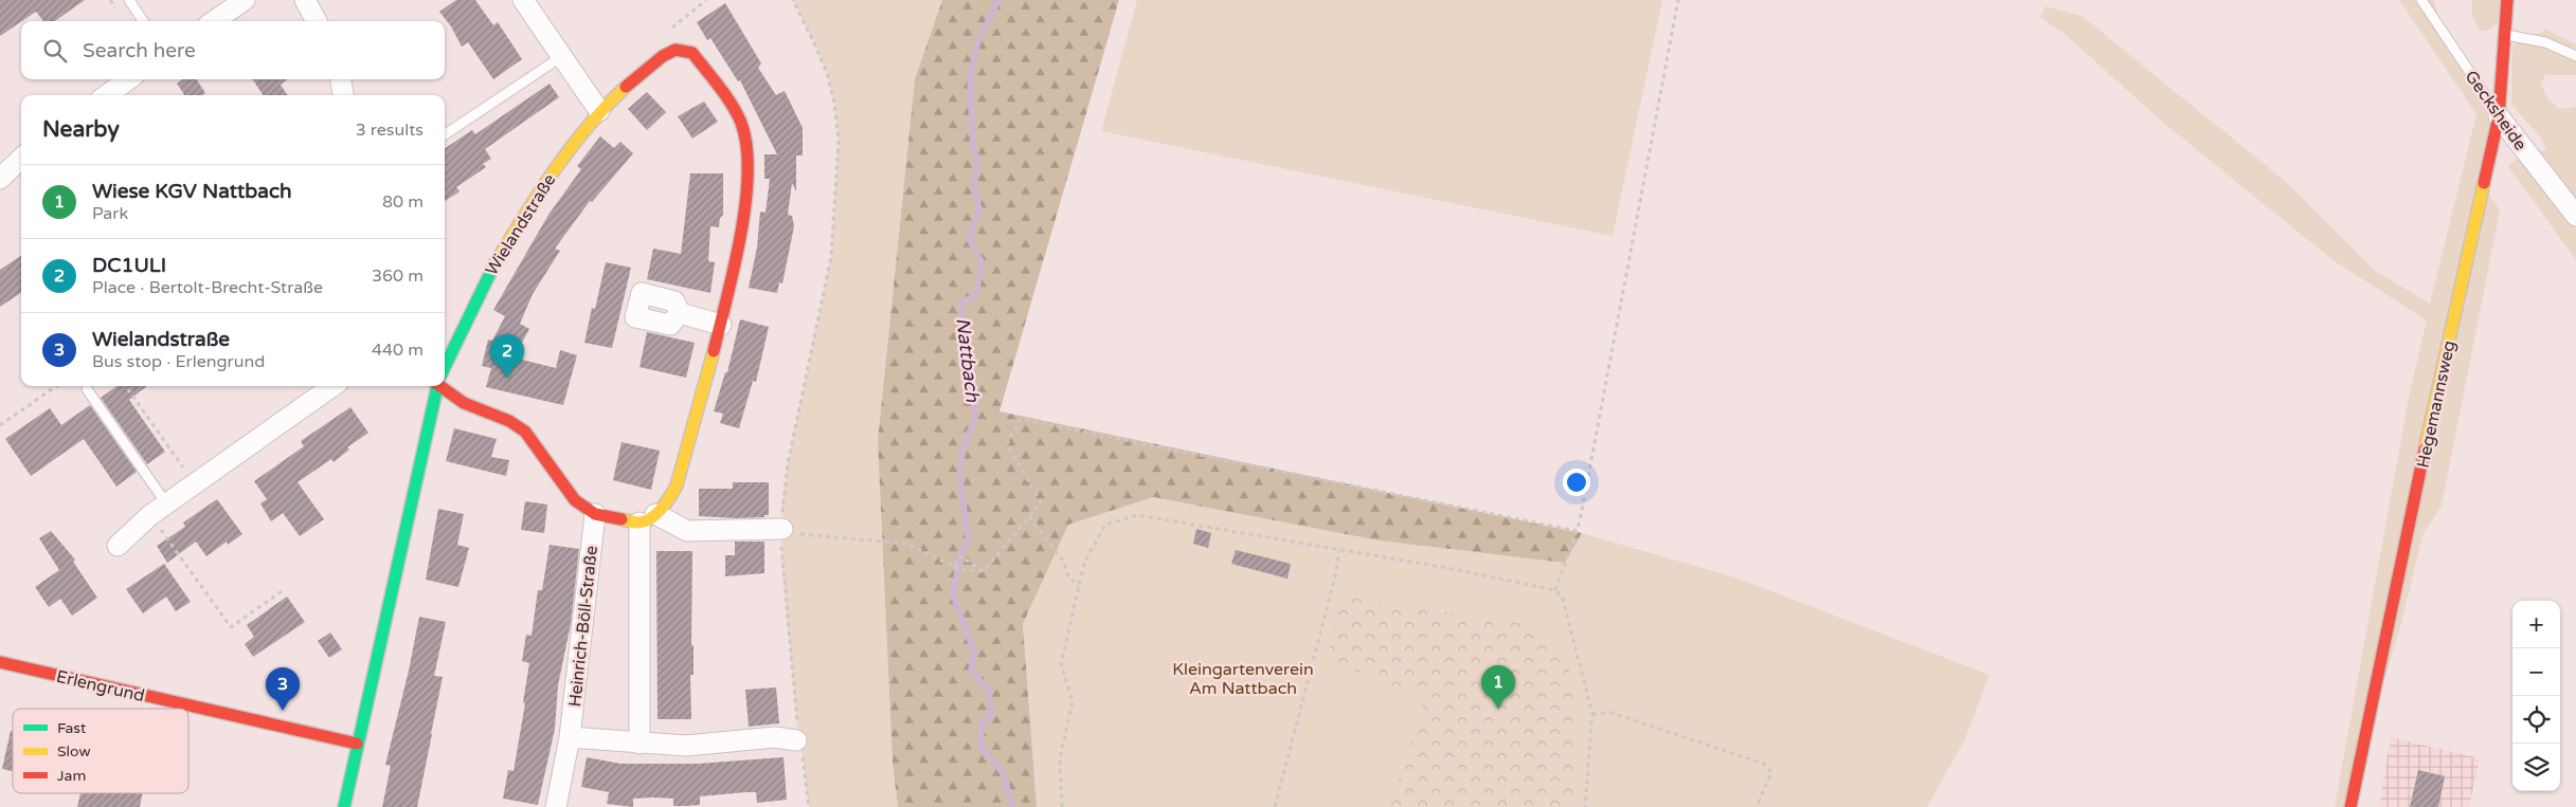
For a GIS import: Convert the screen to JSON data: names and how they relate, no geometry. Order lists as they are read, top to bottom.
{
  "streets": {
    "street": [
      "Gecksheide",
      "Wielandstraße",
      "Hegemannsweg",
      "Heinrich-Böll-Straße",
      "Erlengrund"
    ]
  },
  "crossings": [
    ["Gecksheide", "Hegemannsweg"],
    ["Wielandstraße", "Erlengrund"]
  ],
  "water": ["Nattbach"],
  "parks": ["Kleingartenverein Am Nattbach"],
  "legend": ["Fast", "Slow", "Jam"],
  "page": {
    "search": "Search here",
    "heading": ["Nearby", "3 results"],
    "list": [
      {
        "mark": "1",
        "name": "Wiese KGV Nattbach",
        "note": "Park",
        "value": "80 m"
      },
      {
        "mark": "2",
        "name": "DC1ULI",
        "note": "Place · Bertolt-Brecht-Straße",
        "value": "360 m"
      },
      {
        "mark": "3",
        "name": "Wielandstraße",
        "note": "Bus stop · Erlengrund",
        "value": "440 m"
      }
    ],
    "pins": ["2", "1", "3"],
    "map_buttons": ["+", "−"]
  }
}
